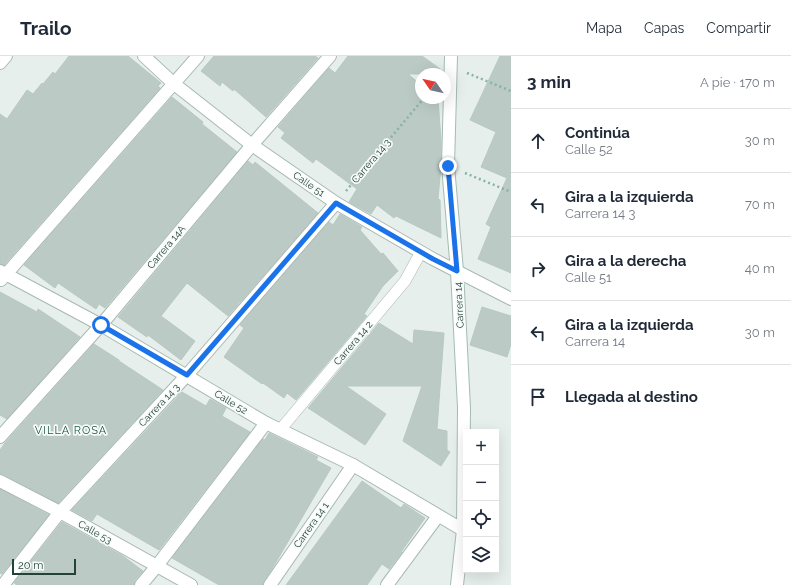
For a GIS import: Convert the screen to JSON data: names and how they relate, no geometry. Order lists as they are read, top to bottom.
{
  "streets": {
    "street": [
      "Carrera 14 3",
      "Calle 51",
      "Carrera 14A",
      "Carrera 14",
      "Calle 52",
      "Carrera 14 1",
      "Calle 53"
    ],
    "lane": ["Carrera 14 2"]
  },
  "crossings": [
    ["Carrera 14 3", "Calle 51"],
    ["Carrera 14 3", "Calle 52"],
    ["Carrera 14 3", "Calle 53"],
    ["Calle 51", "Carrera 14A"],
    ["Calle 51", "Carrera 14"],
    ["Calle 51", "Carrera 14 2"],
    ["Carrera 14A", "Calle 52"],
    ["Carrera 14", "Calle 52"],
    ["Carrera 14 2", "Calle 52"],
    ["Calle 52", "Carrera 14 1"]
  ],
  "districts": ["VILLA ROSA"],
  "scale_bar": "20 m",
  "north": "top left",
  "page": {
    "header": "Trailo",
    "nav": ["Mapa", "Capas", "Compartir"],
    "heading": ["3 min", "A pie · 170 m"],
    "list": [
      ["Continúa", "Calle 52", "30 m"],
      ["Gira a la izquierda", "Carrera 14 3", "70 m"],
      ["Gira a la derecha", "Calle 51", "40 m"],
      ["Gira a la izquierda", "Carrera 14", "30 m"],
      "Llegada al destino"
    ],
    "map_buttons": ["+", "−"],
    "scale": "20 m"
  }
}
